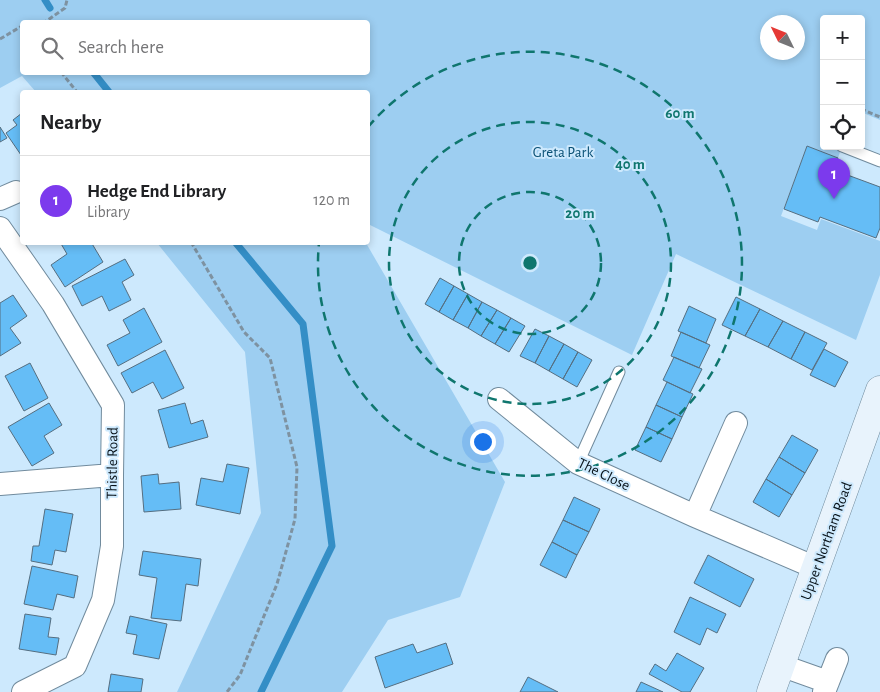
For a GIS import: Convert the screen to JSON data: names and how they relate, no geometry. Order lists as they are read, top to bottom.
{
  "streets": {
    "main road": ["Upper Northam Road"],
    "street": ["Thistle Road", "The Close"]
  },
  "crossings": [
    ["The Close", "Upper Northam Road"]
  ],
  "parks": ["Greta Park"],
  "north": "top left",
  "page": {
    "map_buttons": ["+", "−"],
    "search": "Search here",
    "heading": "Nearby",
    "list": [
      {
        "mark": "1",
        "name": "Hedge End Library",
        "note": "Library",
        "value": "120 m"
      }
    ],
    "pins": "1"
  },
  "rings": ["60 m", "40 m", "20 m"]
}
